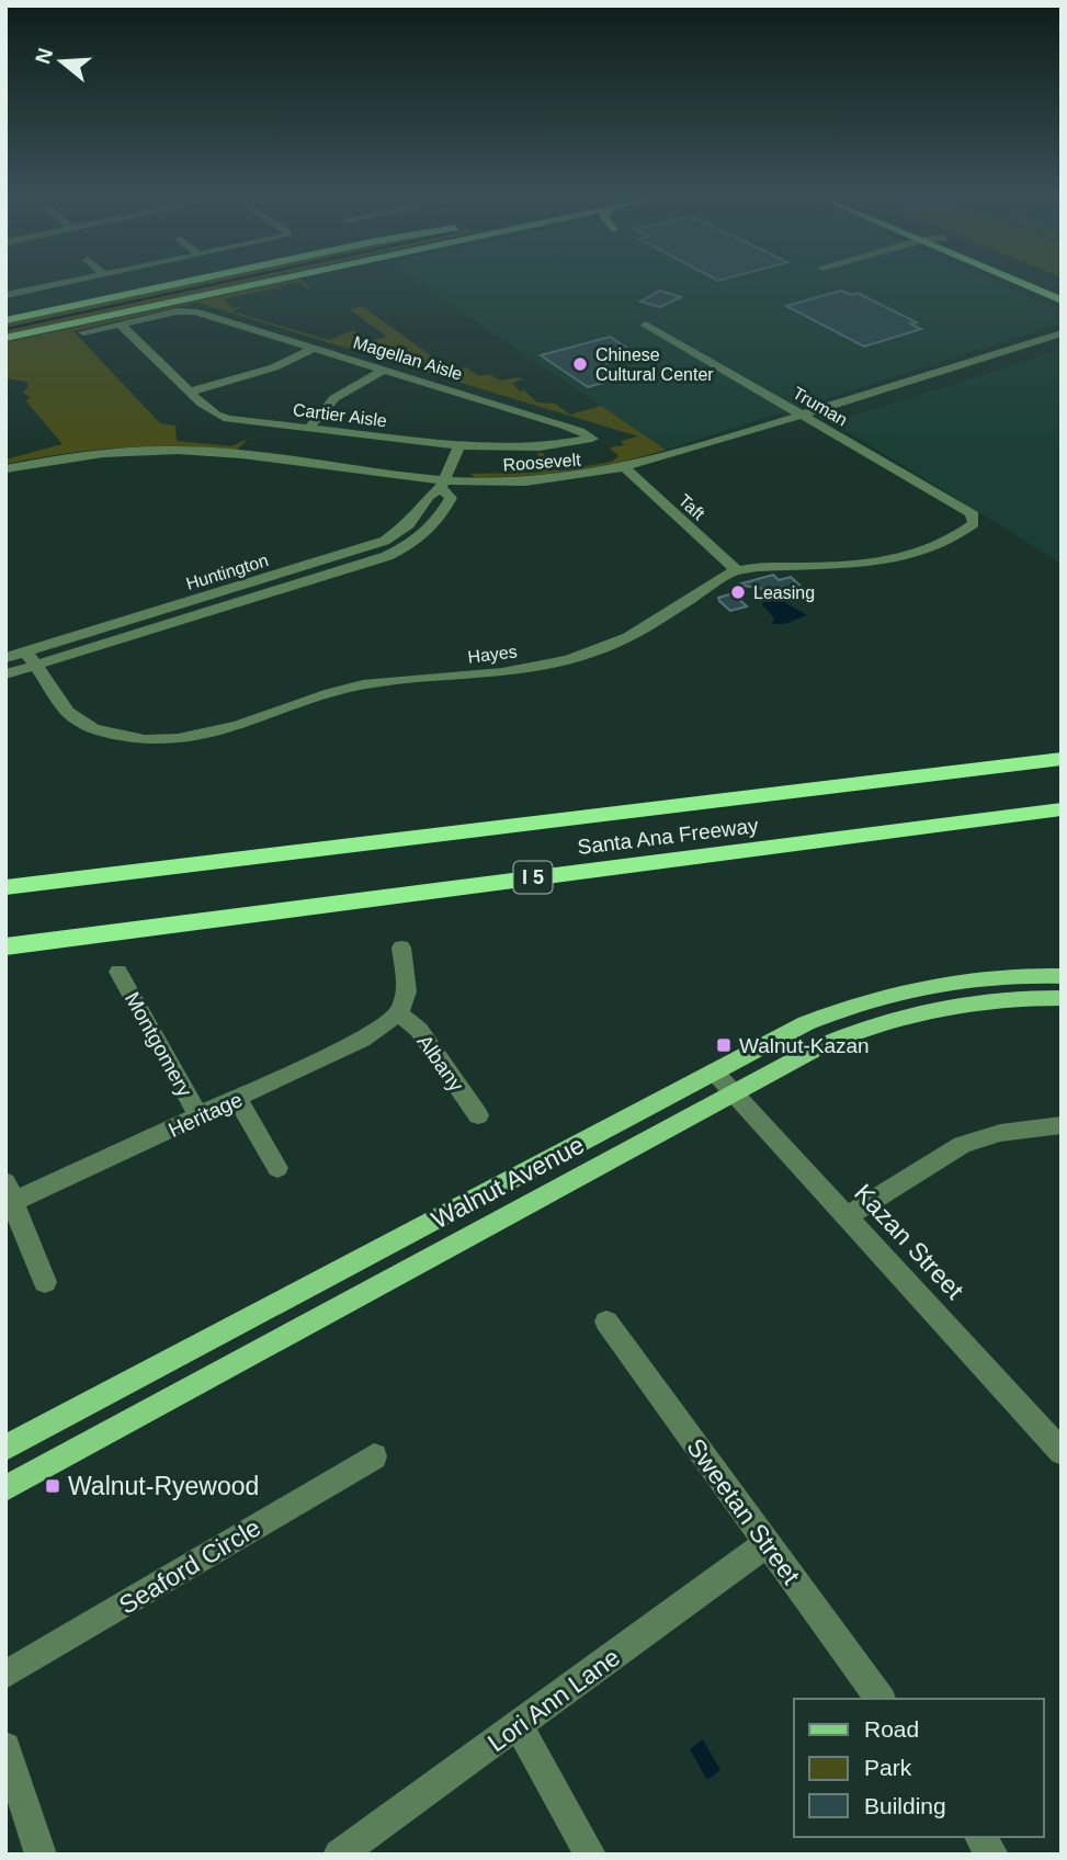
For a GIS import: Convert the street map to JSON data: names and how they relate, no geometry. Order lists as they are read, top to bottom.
{
  "streets": {
    "highway": ["Santa Ana Freeway", "I 5"],
    "main road": ["Walnut Avenue"],
    "street": [
      "Magellan Aisle",
      "Truman",
      "Cartier Aisle",
      "Roosevelt",
      "Taft",
      "Huntington",
      "Hayes",
      "Montgomery",
      "Albany",
      "Heritage",
      "Kazan Street",
      "Sweetan Street",
      "Seaford Circle",
      "Lori Ann Lane"
    ]
  },
  "crossings": [
    ["Magellan Aisle", "Cartier Aisle"],
    ["Truman", "Roosevelt"],
    ["Truman", "Hayes"],
    ["Cartier Aisle", "Roosevelt"],
    ["Cartier Aisle", "Huntington"],
    ["Roosevelt", "Taft"],
    ["Roosevelt", "Huntington"],
    ["Taft", "Hayes"],
    ["Huntington", "Hayes"],
    ["Montgomery", "Heritage"],
    ["Albany", "Heritage"],
    ["Walnut Avenue", "Kazan Street"],
    ["Sweetan Street", "Lori Ann Lane"]
  ],
  "places": {
    "other": ["Chinese Cultural Center", "Leasing"],
    "transit": ["Walnut-Kazan", "Walnut-Ryewood"]
  },
  "legend": ["Road", "Park", "Building"],
  "north": "left"
}
